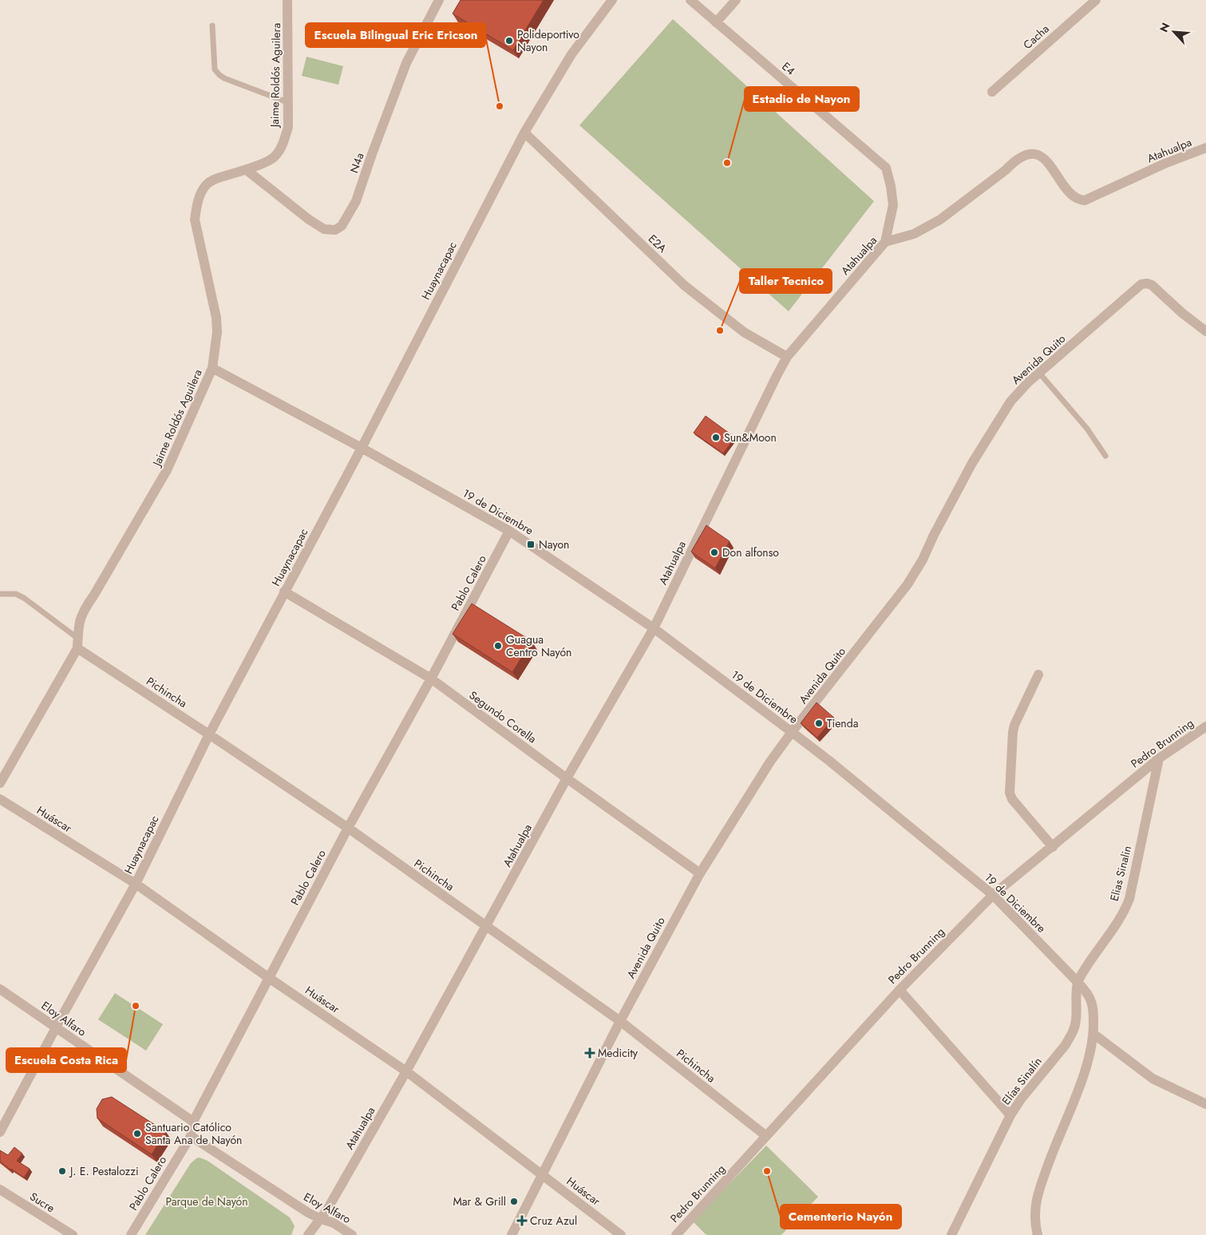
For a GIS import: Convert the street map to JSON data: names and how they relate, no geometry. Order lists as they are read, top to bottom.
{
  "streets": {
    "street": [
      "Cacha",
      "E4",
      "Jaime Roldós Aguilera",
      "Atahualpa",
      "N4a",
      "E2A",
      "Huaynacapac",
      "Avenida Quito",
      "19 de Diciembre",
      "Pablo Calero",
      "Pichincha",
      "Segundo Corella",
      "Pedro Brunning",
      "Huáscar",
      "Elias Sinalin",
      "Eloy Alfaro",
      "Elías Sinalín",
      "Sucre"
    ]
  },
  "crossings": [
    ["E4", "Atahualpa"],
    ["Jaime Roldós Aguilera", "N4a"],
    ["Jaime Roldós Aguilera", "19 de Diciembre"],
    ["Jaime Roldós Aguilera", "Pichincha"],
    ["Atahualpa", "E2A"],
    ["Atahualpa", "19 de Diciembre"],
    ["Atahualpa", "Pichincha"],
    ["Atahualpa", "Segundo Corella"],
    ["Atahualpa", "Huáscar"],
    ["Atahualpa", "Eloy Alfaro"],
    ["E2A", "Huaynacapac"],
    ["Huaynacapac", "19 de Diciembre"],
    ["Huaynacapac", "Pichincha"],
    ["Huaynacapac", "Segundo Corella"],
    ["Huaynacapac", "Huáscar"],
    ["Huaynacapac", "Eloy Alfaro"],
    ["Avenida Quito", "19 de Diciembre"],
    ["Avenida Quito", "Pichincha"],
    ["Avenida Quito", "Segundo Corella"],
    ["Avenida Quito", "Huáscar"],
    ["19 de Diciembre", "Pablo Calero"],
    ["19 de Diciembre", "Pedro Brunning"],
    ["19 de Diciembre", "Elias Sinalin"],
    ["19 de Diciembre", "Elías Sinalín"],
    ["Pablo Calero", "Pichincha"],
    ["Pablo Calero", "Segundo Corella"],
    ["Pablo Calero", "Huáscar"],
    ["Pablo Calero", "Eloy Alfaro"],
    ["Pichincha", "Pedro Brunning"],
    ["Pedro Brunning", "Elias Sinalin"],
    ["Elias Sinalin", "Elías Sinalín"]
  ],
  "parks": ["Parque de Nayón"],
  "places": {
    "other": [
      "Polideportivo Nayon",
      "Escuela Bilingual Eric Ericson",
      "Estadio de Nayon",
      "Taller Tecnico",
      "Sun&Moon",
      "Don alfonso",
      "Guagua Centro Nayón",
      "Tienda",
      "Escuela Costa Rica",
      "Santuario Católico Santa Ana de Nayón",
      "J. E. Pestalozzi",
      "Cementerio Nayón",
      "Mar & Grill"
    ],
    "transit": ["Nayon"],
    "health": ["Medicity", "Cruz Azul"]
  },
  "north": "top left"
}
